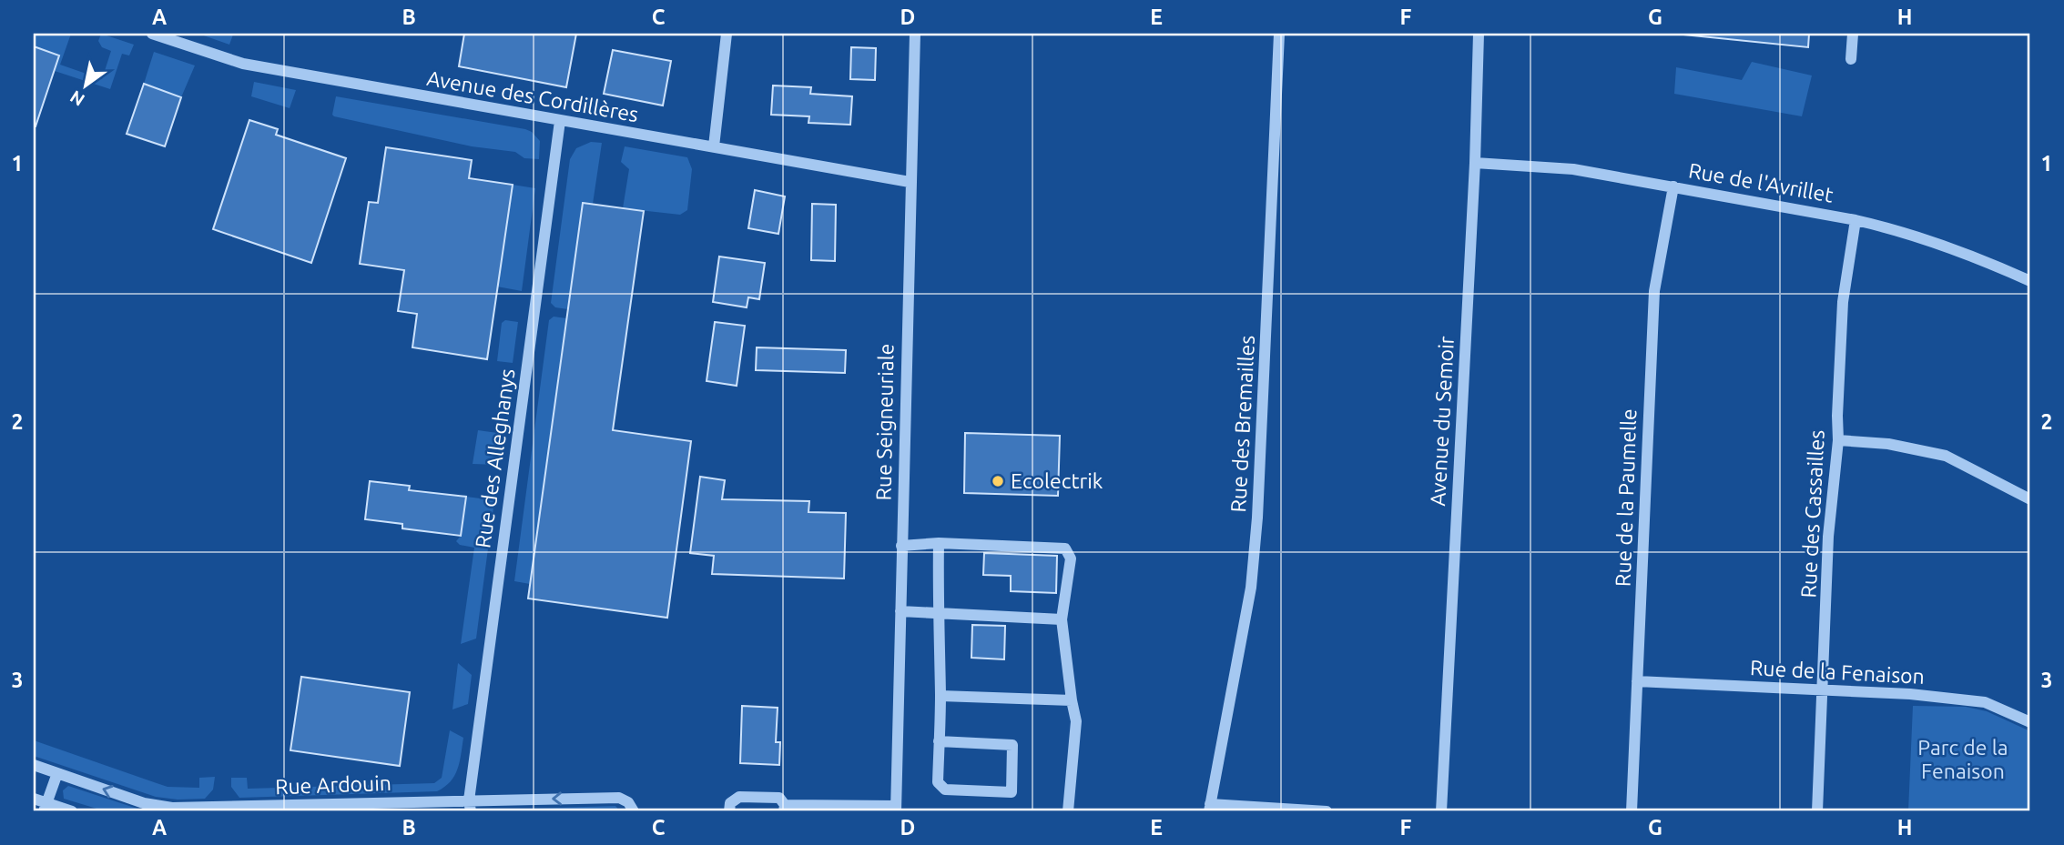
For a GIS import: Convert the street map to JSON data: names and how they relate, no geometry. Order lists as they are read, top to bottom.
{
  "streets": {
    "street": [
      "Avenue des Cordillères",
      "Rue de l'Avrillet",
      "Avenue du Semoir",
      "Rue Seigneuriale",
      "Rue des Bremailles",
      "Rue des Alleghanys",
      "Rue de la Paumelle",
      "Rue des Cassailles",
      "Rue de la Fenaison",
      "Rue Ardouin"
    ]
  },
  "crossings": [
    ["Avenue des Cordillères", "Rue Seigneuriale"],
    ["Avenue des Cordillères", "Rue des Alleghanys"],
    ["Rue de l'Avrillet", "Avenue du Semoir"],
    ["Rue de l'Avrillet", "Rue de la Paumelle"],
    ["Rue de l'Avrillet", "Rue des Cassailles"],
    ["Rue des Alleghanys", "Rue Ardouin"],
    ["Rue de la Paumelle", "Rue de la Fenaison"],
    ["Rue des Cassailles", "Rue de la Fenaison"]
  ],
  "one_way": ["Rue Ardouin"],
  "parks": ["Parc de la Fenaison"],
  "places": ["Ecolectrik"],
  "north": "bottom left",
  "grid": {
    "columns": [
      "A",
      "B",
      "C",
      "D",
      "E",
      "F",
      "G",
      "H"
    ],
    "rows": ["1", "2", "3"]
  }
}
